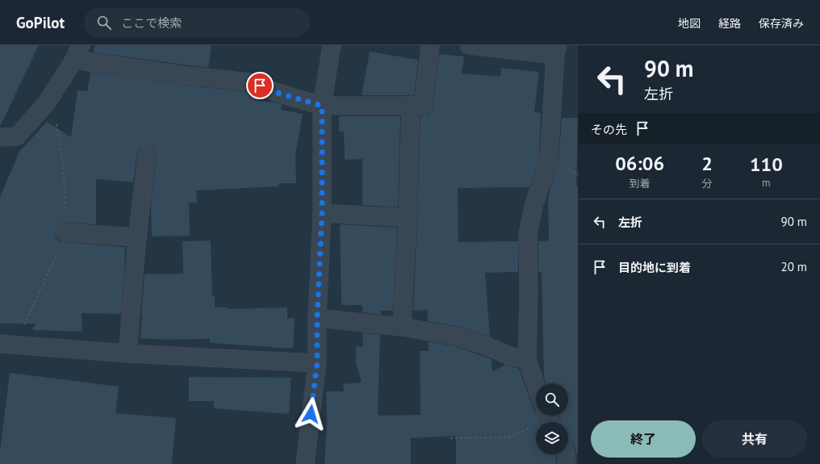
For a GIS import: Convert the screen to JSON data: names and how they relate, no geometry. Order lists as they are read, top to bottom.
{
  "page": {
    "header": "GoPilot",
    "search": "ここで検索",
    "nav": ["地図", "経路", "保存済み"],
    "turn": ["90 m", "左折"],
    "then": "その先",
    "eta": [
      "06:06",
      "到着",
      "2",
      "分",
      "110",
      "m"
    ],
    "list": [
      {
        "name": "左折",
        "value": "90 m"
      },
      {
        "name": "目的地に到着",
        "value": "20 m"
      }
    ],
    "buttons": ["終了", "共有"]
  }
}
